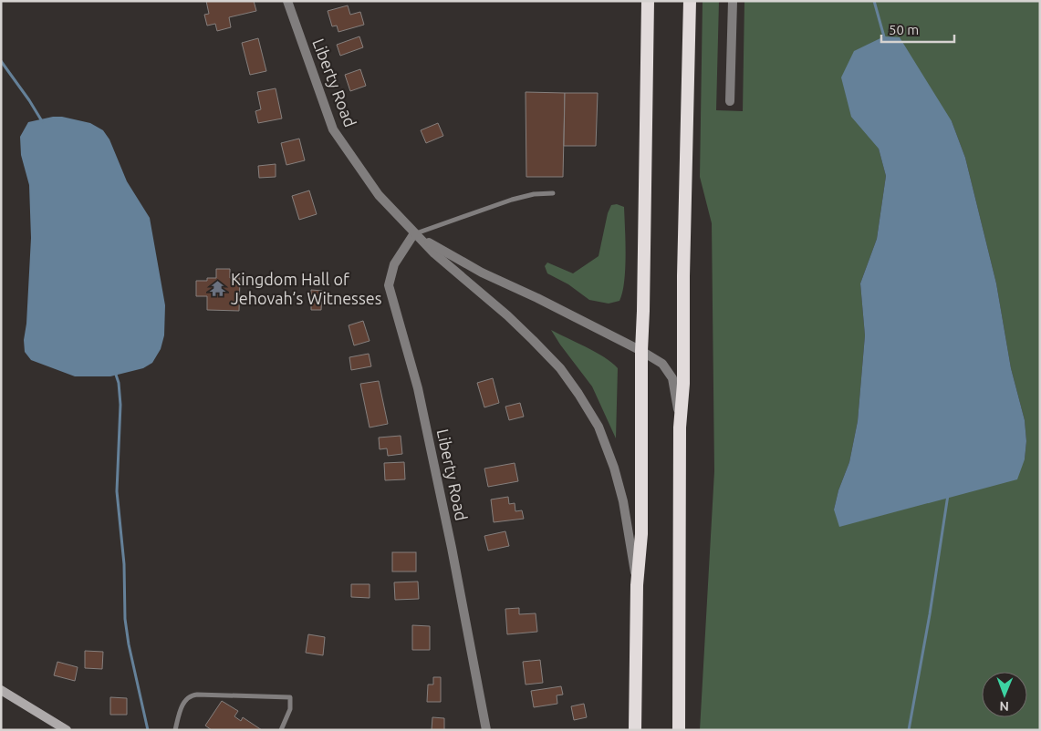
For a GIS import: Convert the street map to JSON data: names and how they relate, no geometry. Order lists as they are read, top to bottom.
{
  "streets": {
    "street": ["Liberty Road"]
  },
  "places": {
    "temple": ["Kingdom Hall of Jehovah’s Witnesses"]
  },
  "scale_bar": "50 m",
  "north": "bottom"
}
